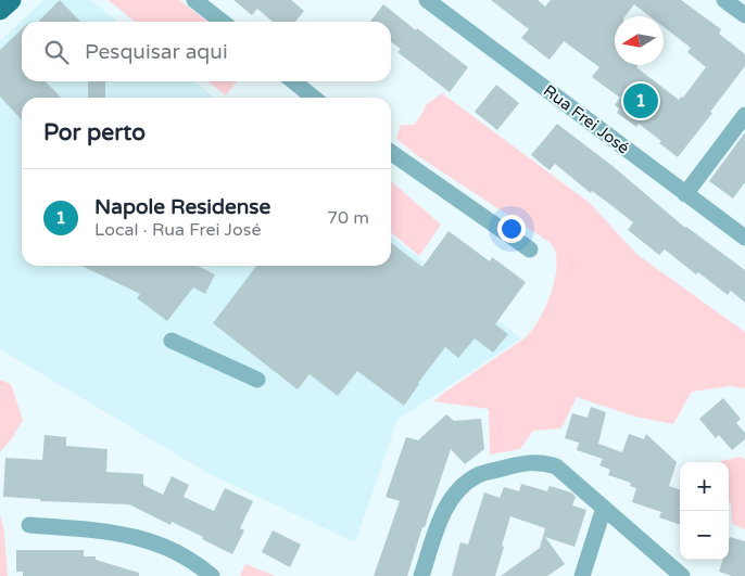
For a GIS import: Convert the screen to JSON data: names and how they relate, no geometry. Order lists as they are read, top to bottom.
{
  "streets": {
    "street": ["Rua Frei José"]
  },
  "north": "left",
  "page": {
    "search": "Pesquisar aqui",
    "pins": "1",
    "heading": "Por perto",
    "list": [
      {
        "mark": "1",
        "name": "Napole Residense",
        "note": "Local · Rua Frei José",
        "value": "70 m"
      }
    ],
    "map_buttons": ["+", "−"]
  }
}
